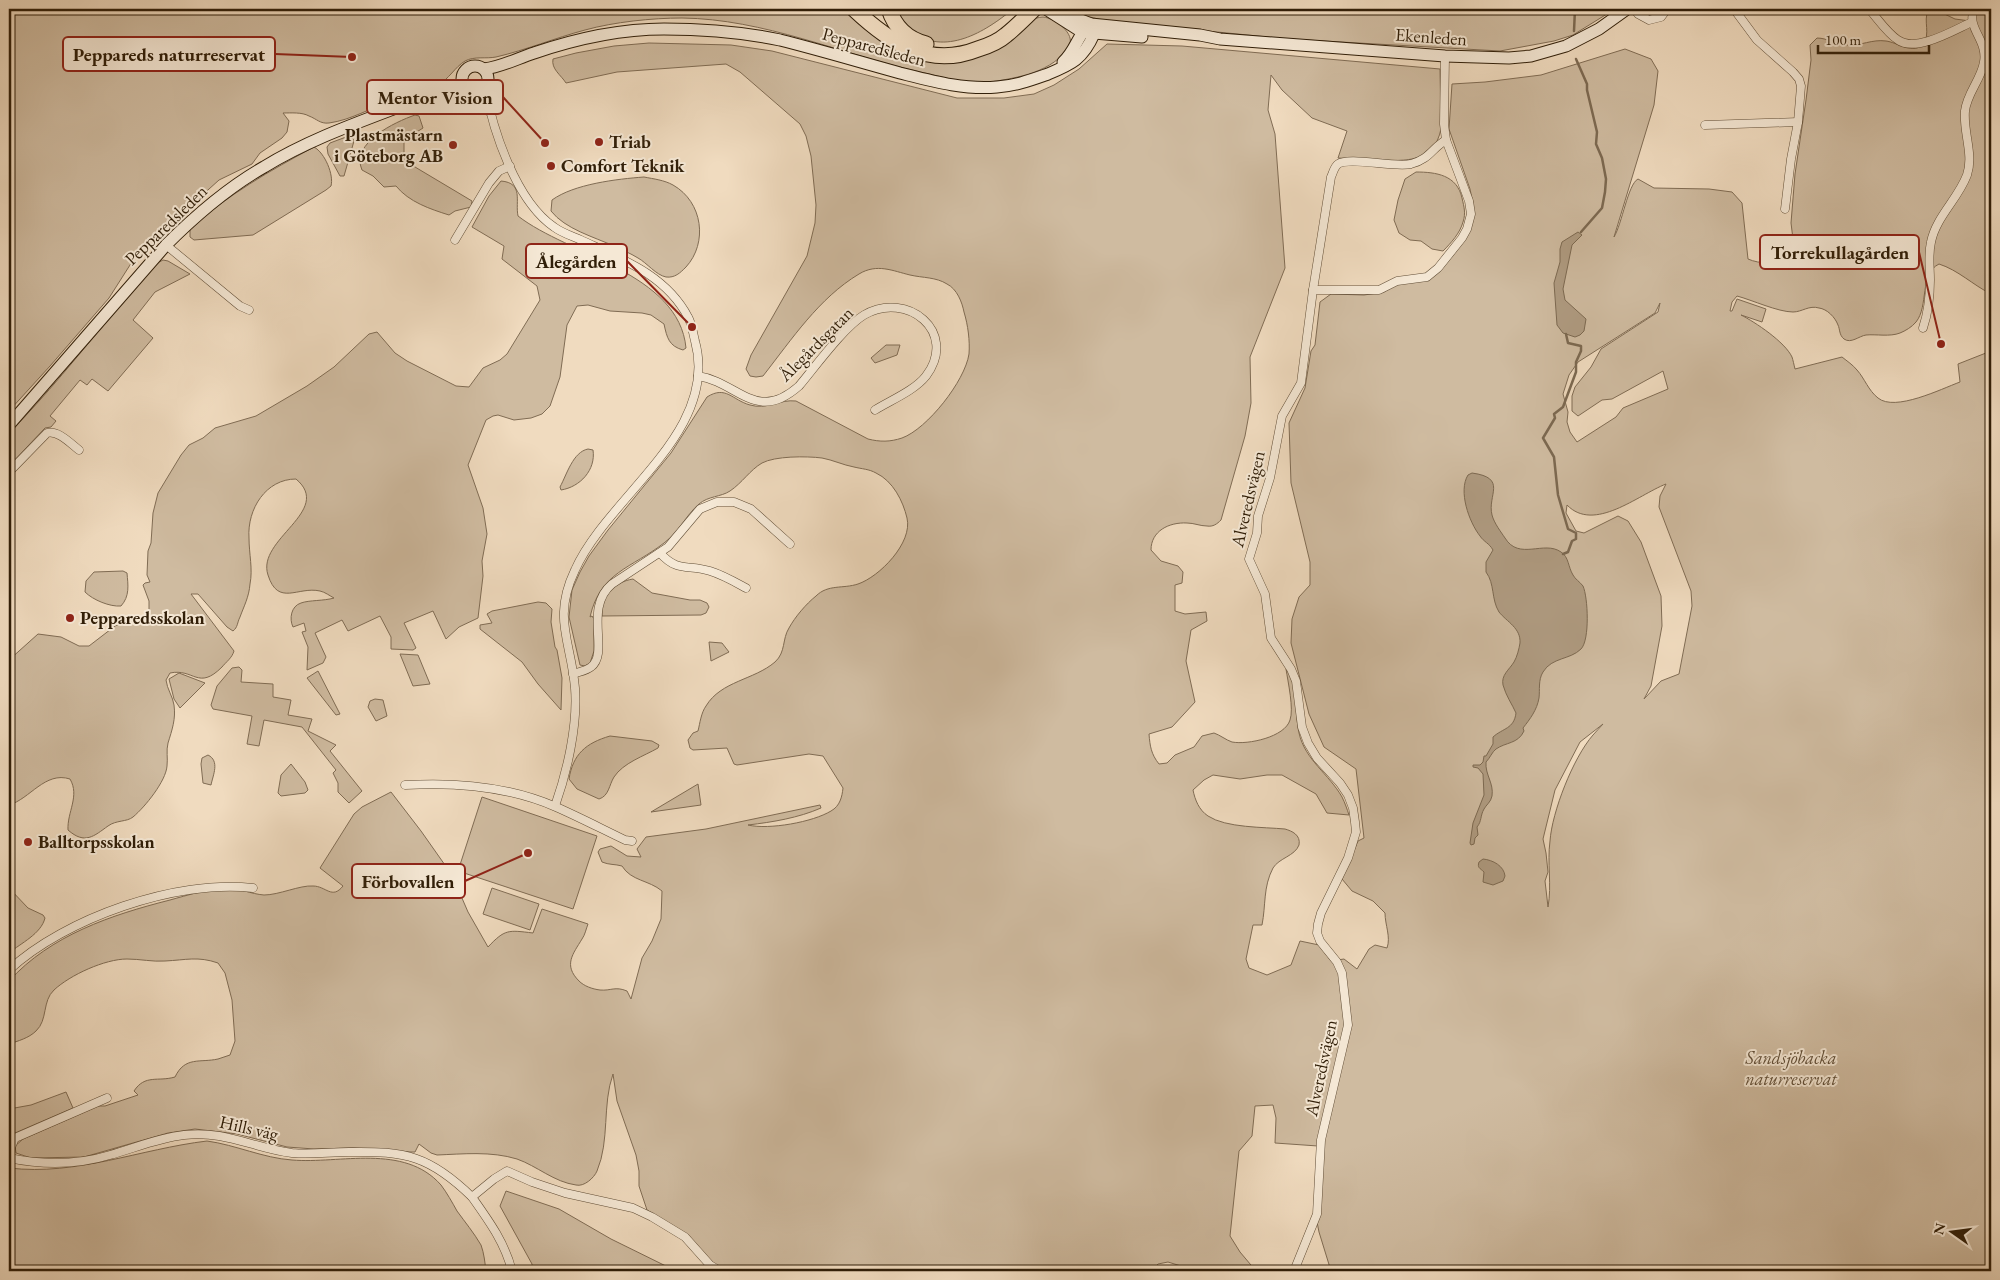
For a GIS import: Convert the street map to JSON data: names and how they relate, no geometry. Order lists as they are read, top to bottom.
{
  "streets": {
    "street": [
      "Ekenleden",
      "Pepparedsleden",
      "Ålegårdsgatan",
      "Alveredsvägen",
      "Hills väg"
    ]
  },
  "crossings": [
    ["Ekenleden", "Pepparedsleden"]
  ],
  "parks": ["Sandsjöbacka naturreservat"],
  "places": [
    "Peppareds naturreservat",
    "Triab",
    "Mentor Vision",
    "Plastmästarn i Göteborg AB",
    "Comfort Teknik",
    "Ålegården",
    "Torrekullagården",
    "Pepparedsskolan",
    "Balltorpsskolan",
    "Förbovallen"
  ],
  "scale_bar": "100 m",
  "north": "left"
}
